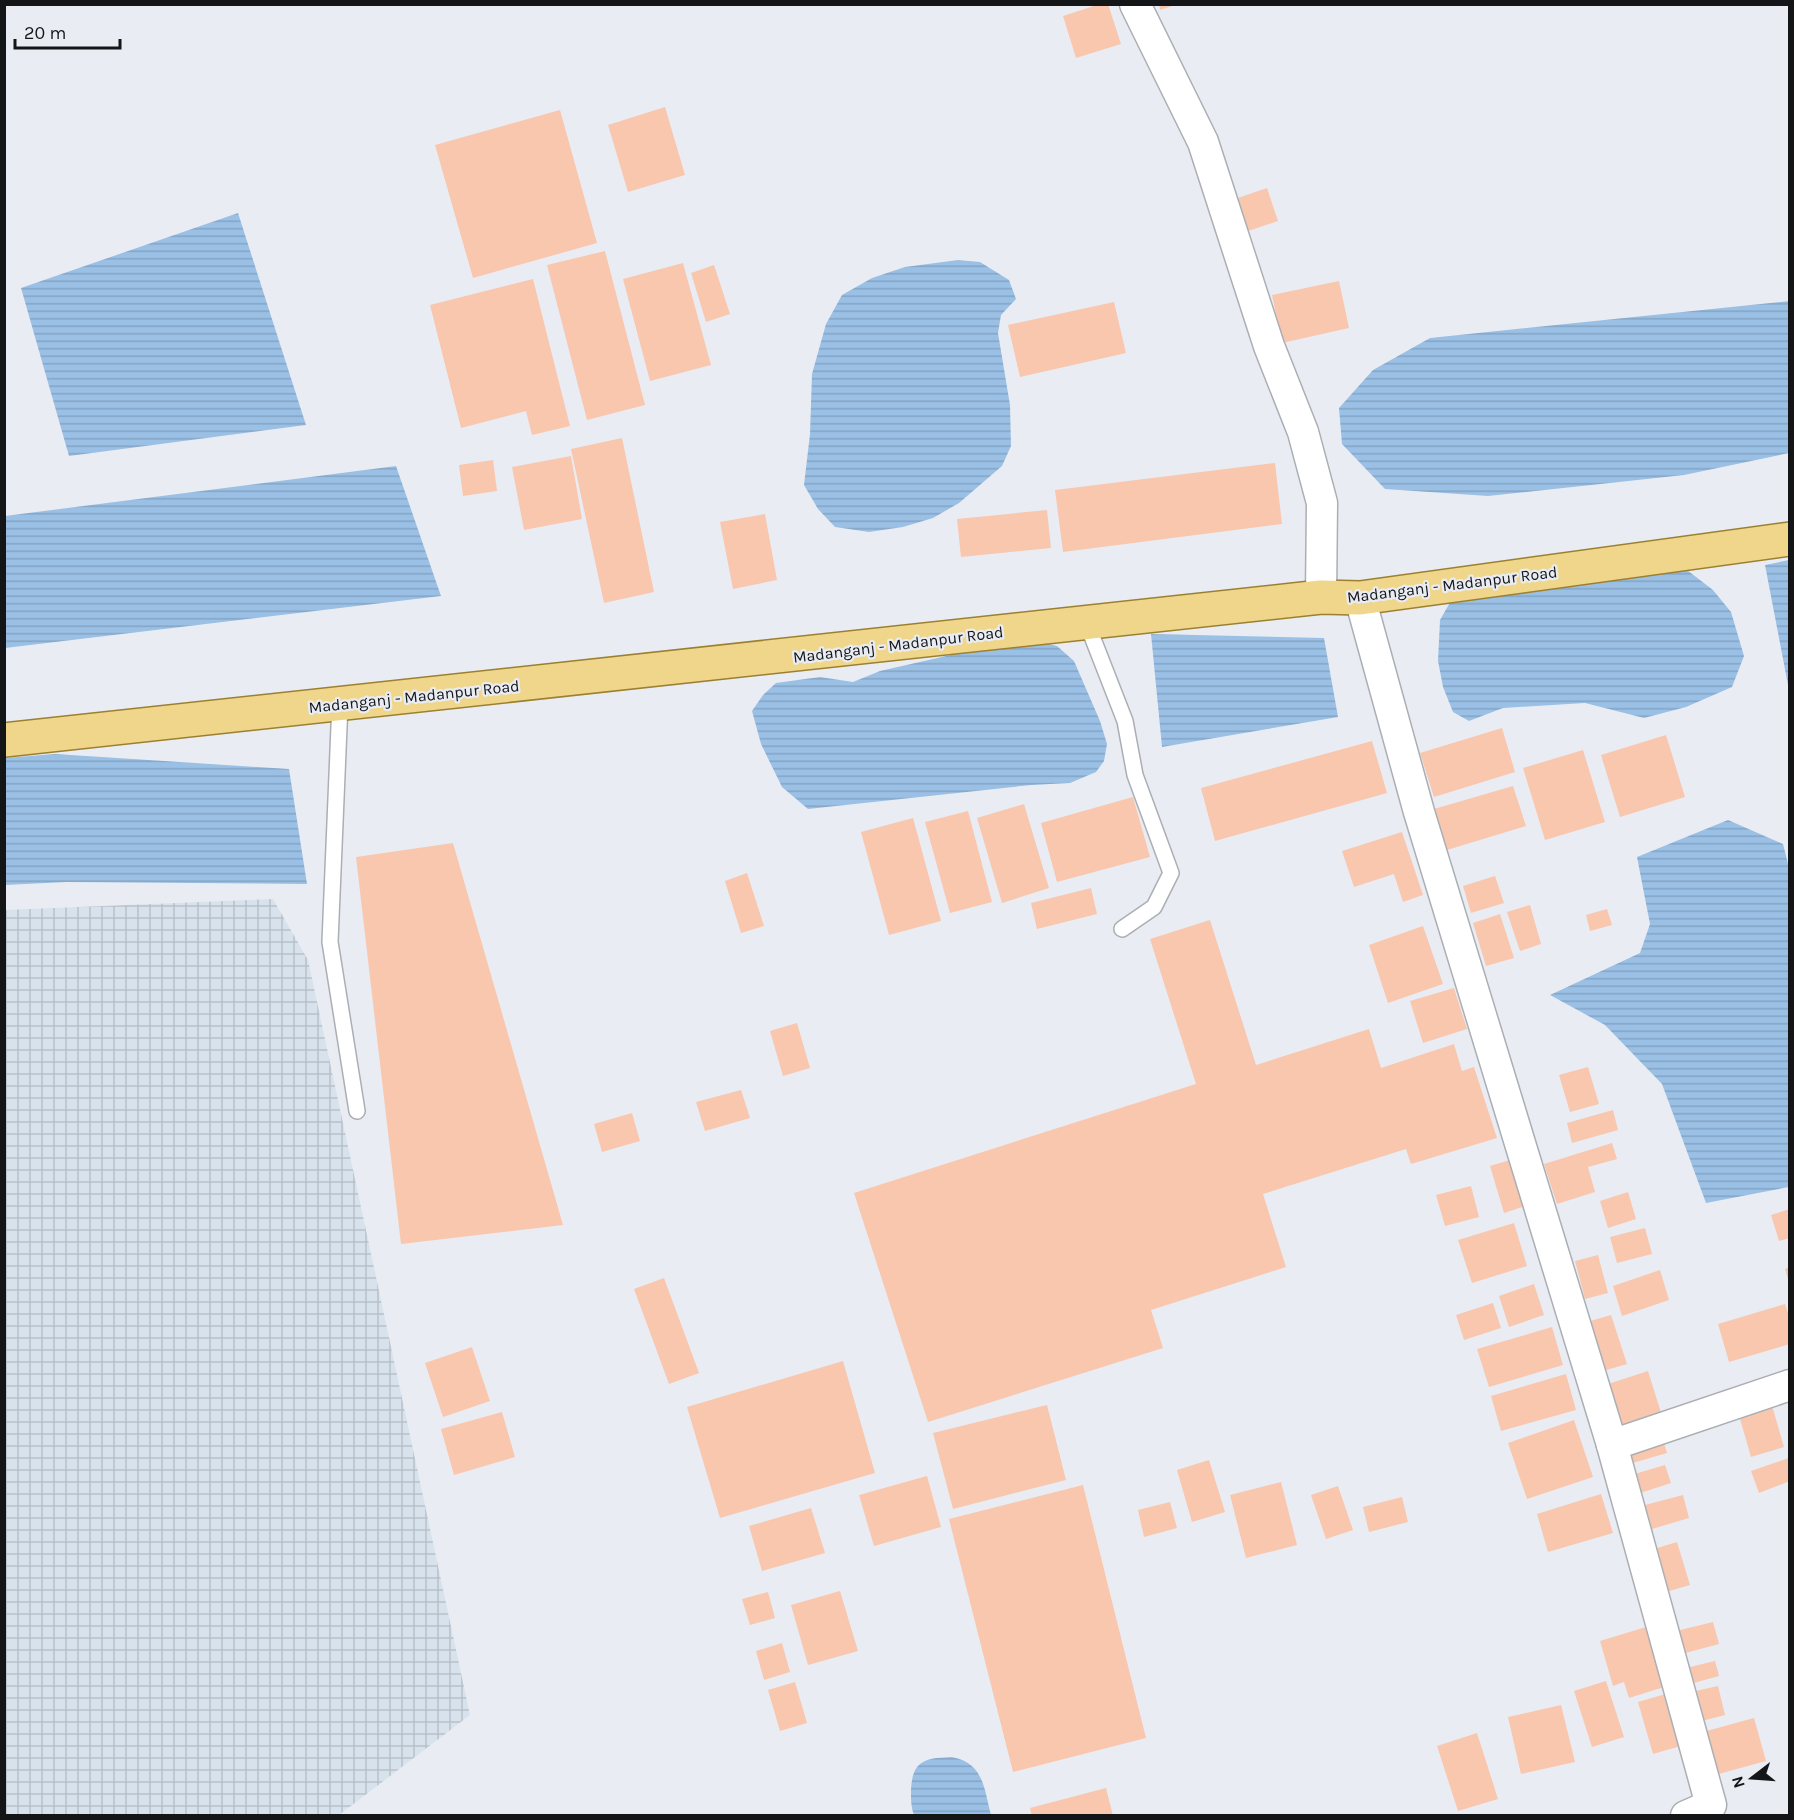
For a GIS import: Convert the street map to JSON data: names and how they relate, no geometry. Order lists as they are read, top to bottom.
{
  "streets": {
    "main road": ["Madanganj - Madanpur Road"]
  },
  "scale_bar": "20 m",
  "north": "left"
}
